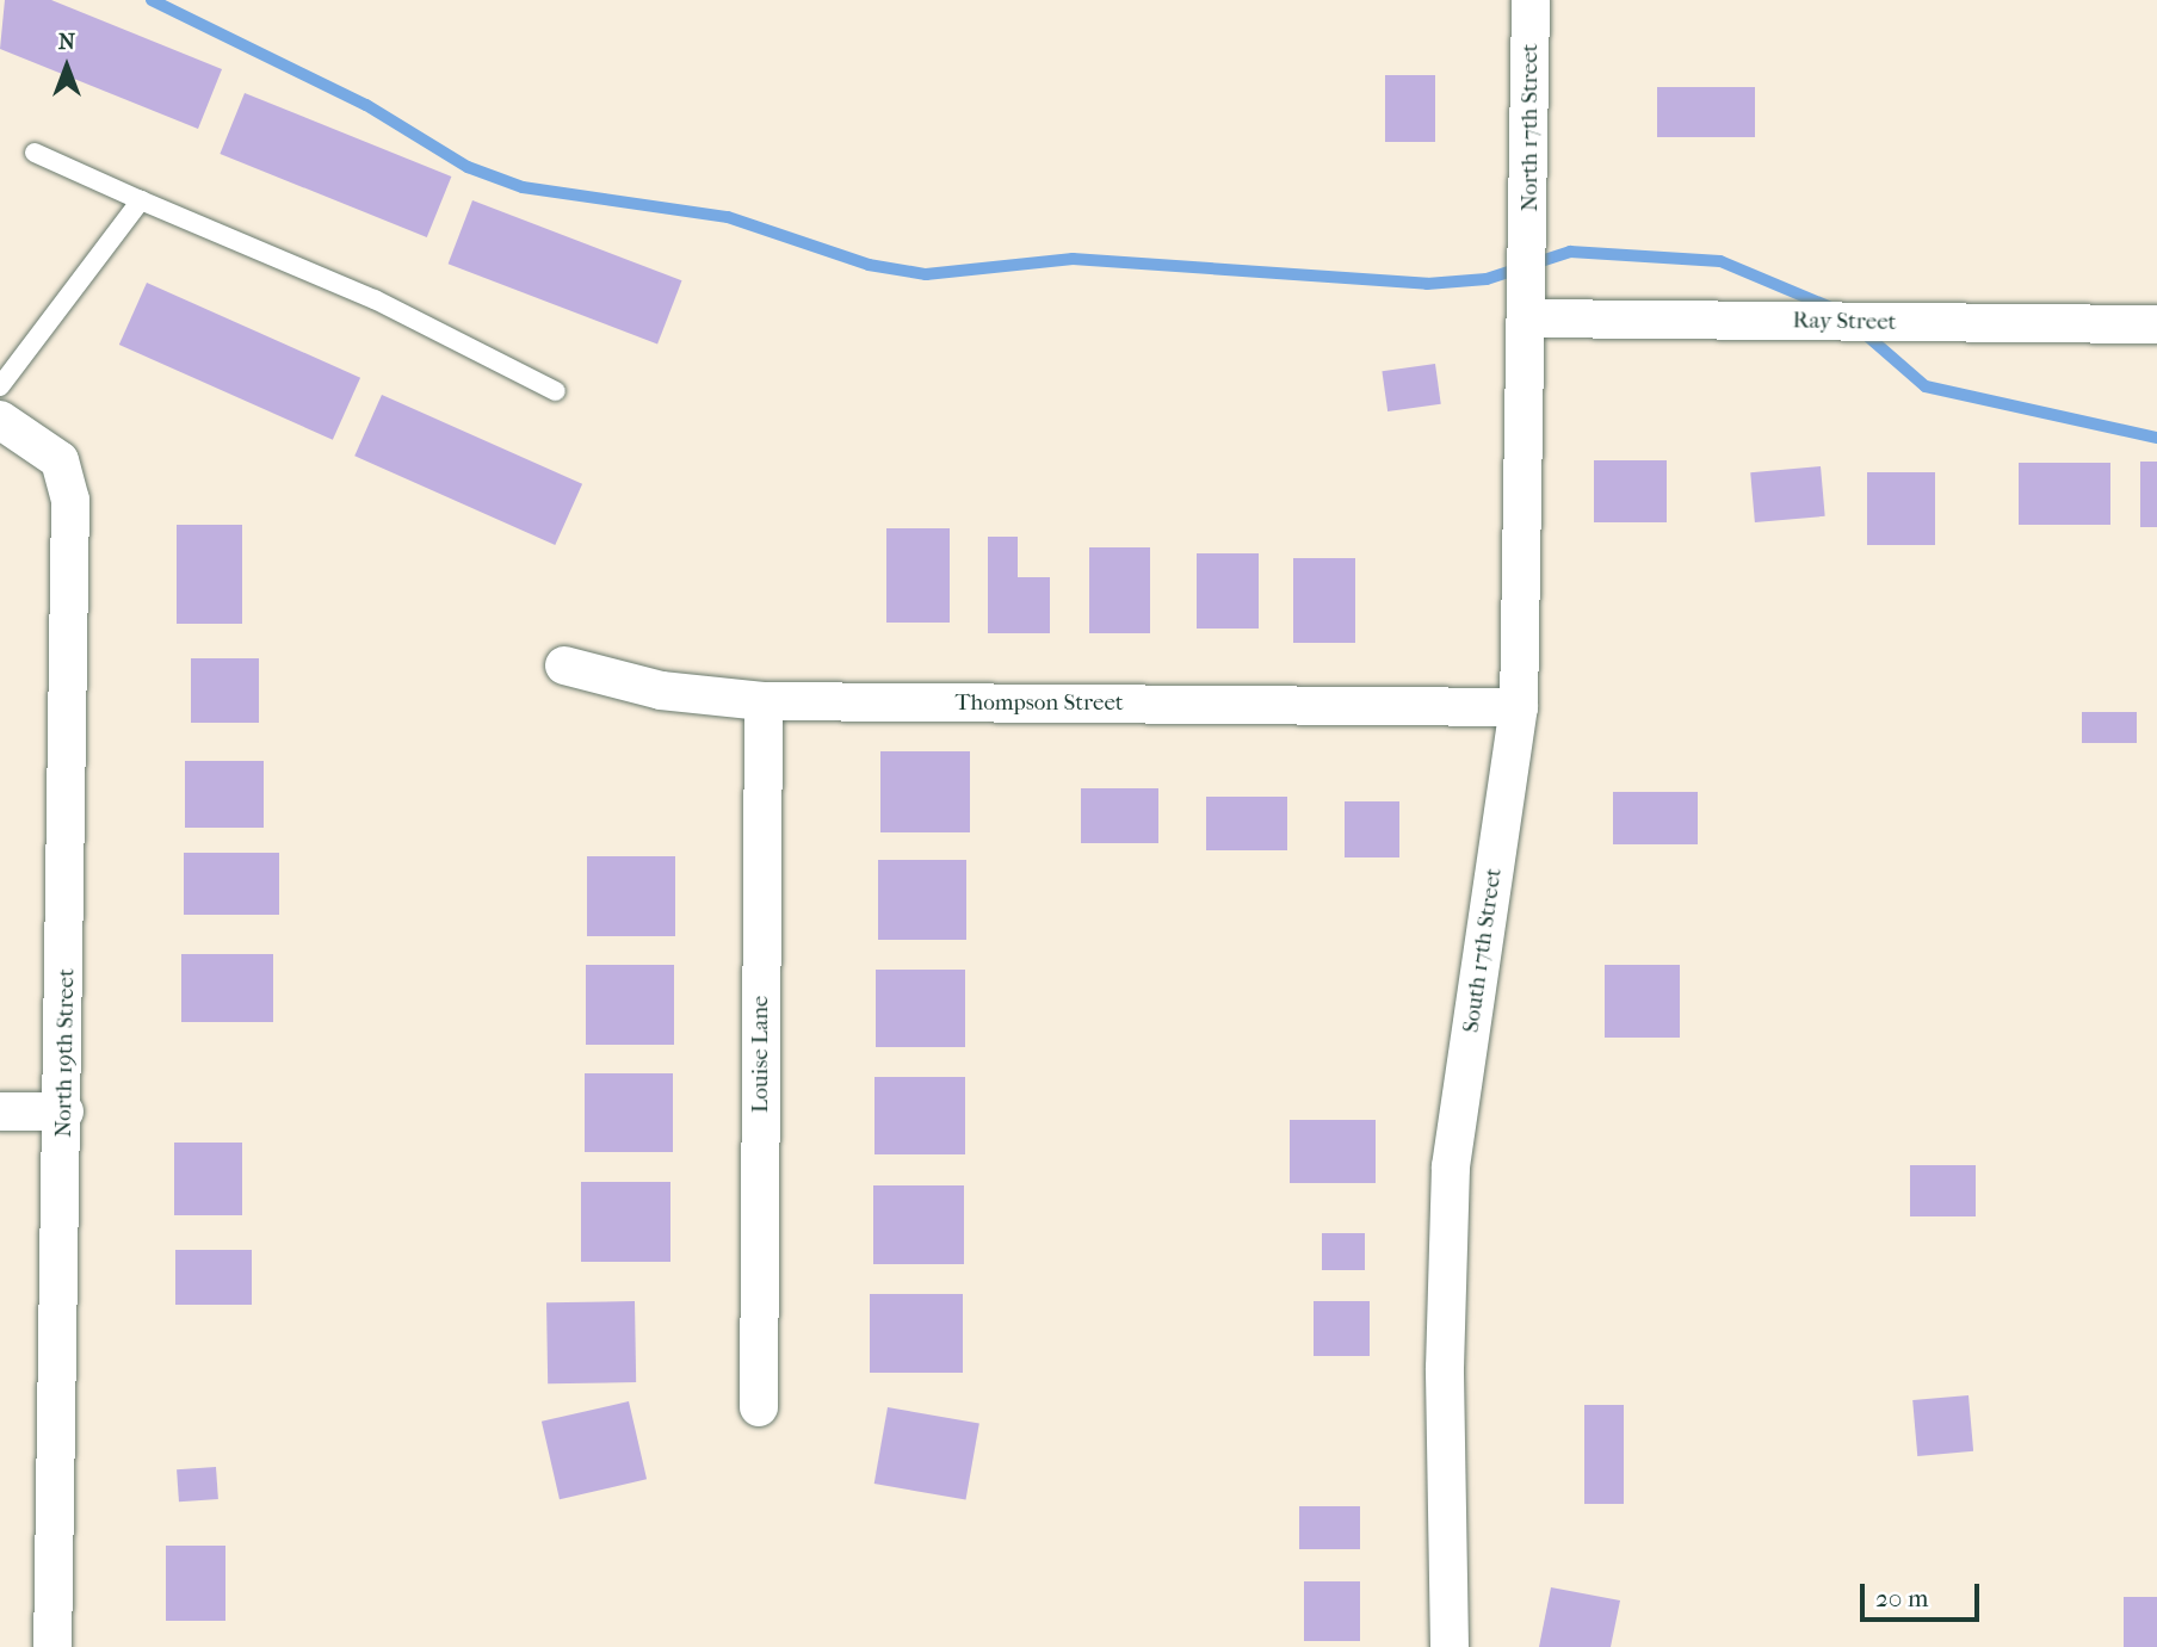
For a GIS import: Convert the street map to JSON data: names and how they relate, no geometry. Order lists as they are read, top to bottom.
{
  "streets": {
    "street": [
      "North 17th Street",
      "Ray Street",
      "Thompson Street",
      "South 17th Street",
      "North 19th Street",
      "Louise Lane"
    ]
  },
  "crossings": [
    ["North 17th Street", "South 17th Street"],
    ["Ray Street", "South 17th Street"],
    ["Thompson Street", "South 17th Street"],
    ["Thompson Street", "Louise Lane"]
  ],
  "scale_bar": "20 m",
  "north": "top"
}
